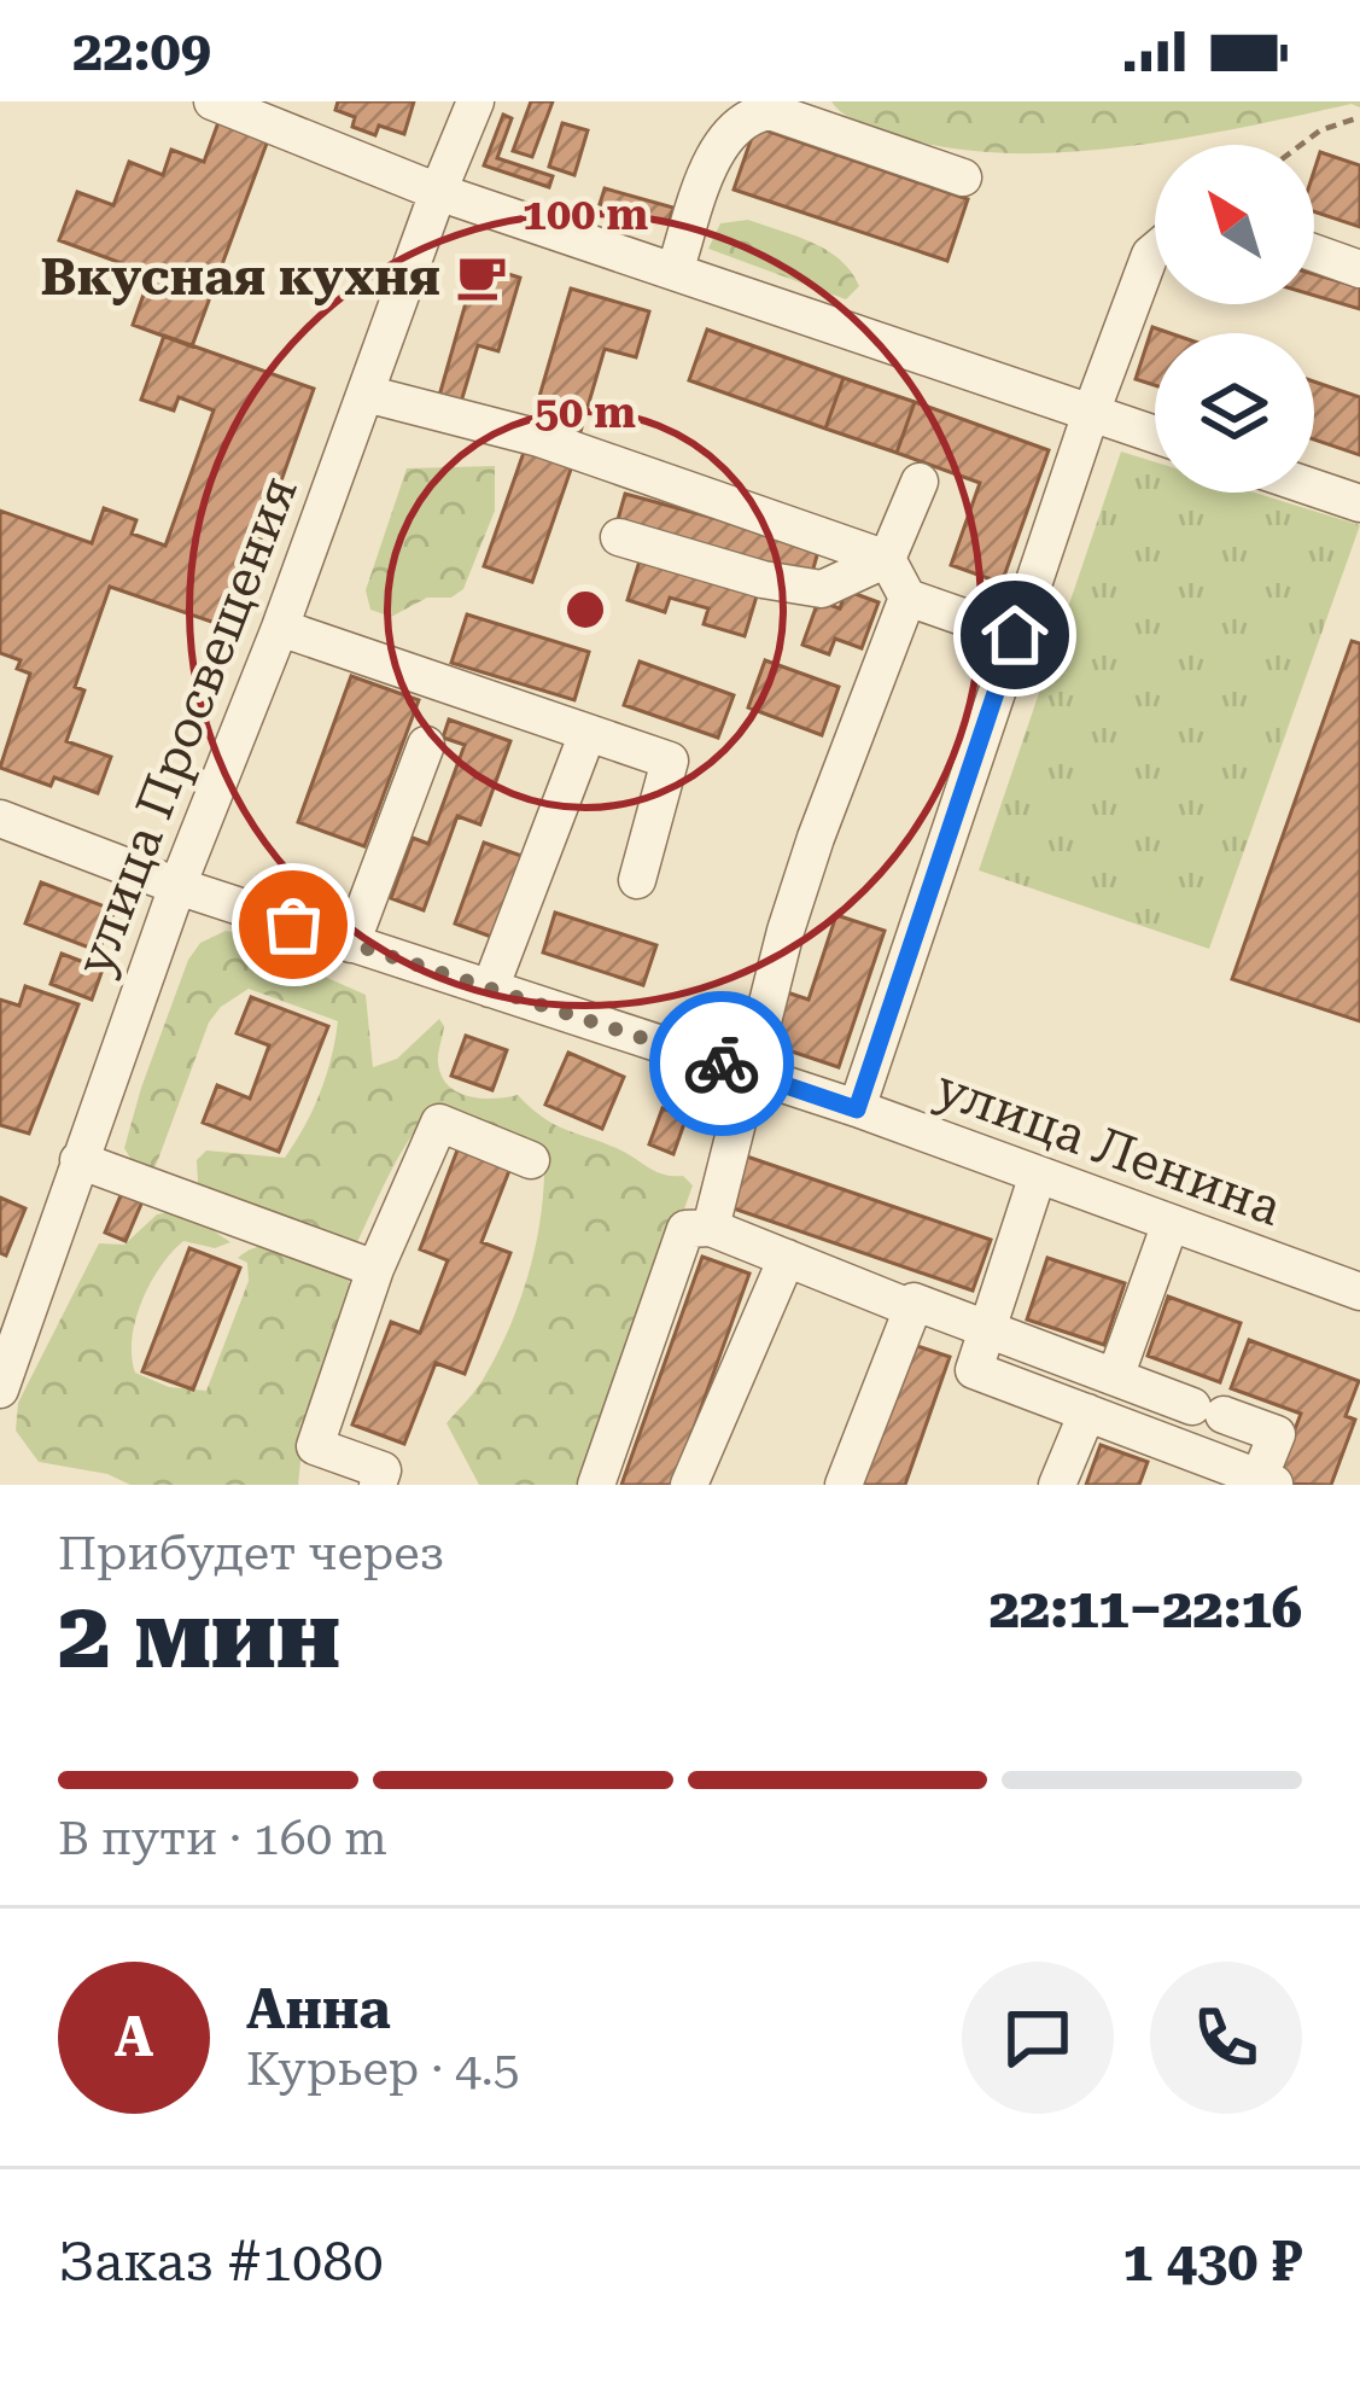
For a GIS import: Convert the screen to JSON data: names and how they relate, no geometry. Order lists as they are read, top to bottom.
{
  "streets": {
    "street": ["улица Просвещения", "улица Ленина"]
  },
  "crossings": [
    ["улица Просвещения", "улица Ленина"]
  ],
  "places": {
    "cafe": ["Вкусная кухня"]
  },
  "north": "top left",
  "page": {
    "status": "22:09",
    "heading": ["2 мин", "Прибудет через", "22:11–22:16"],
    "panel": [
      "Анна",
      "Курьер · 4.5",
      "Заказ #1080",
      "1 430 ₽"
    ],
    "bar": "В пути · 160 m",
    "round": "А"
  },
  "rings": ["100 m", "50 m"]
}
